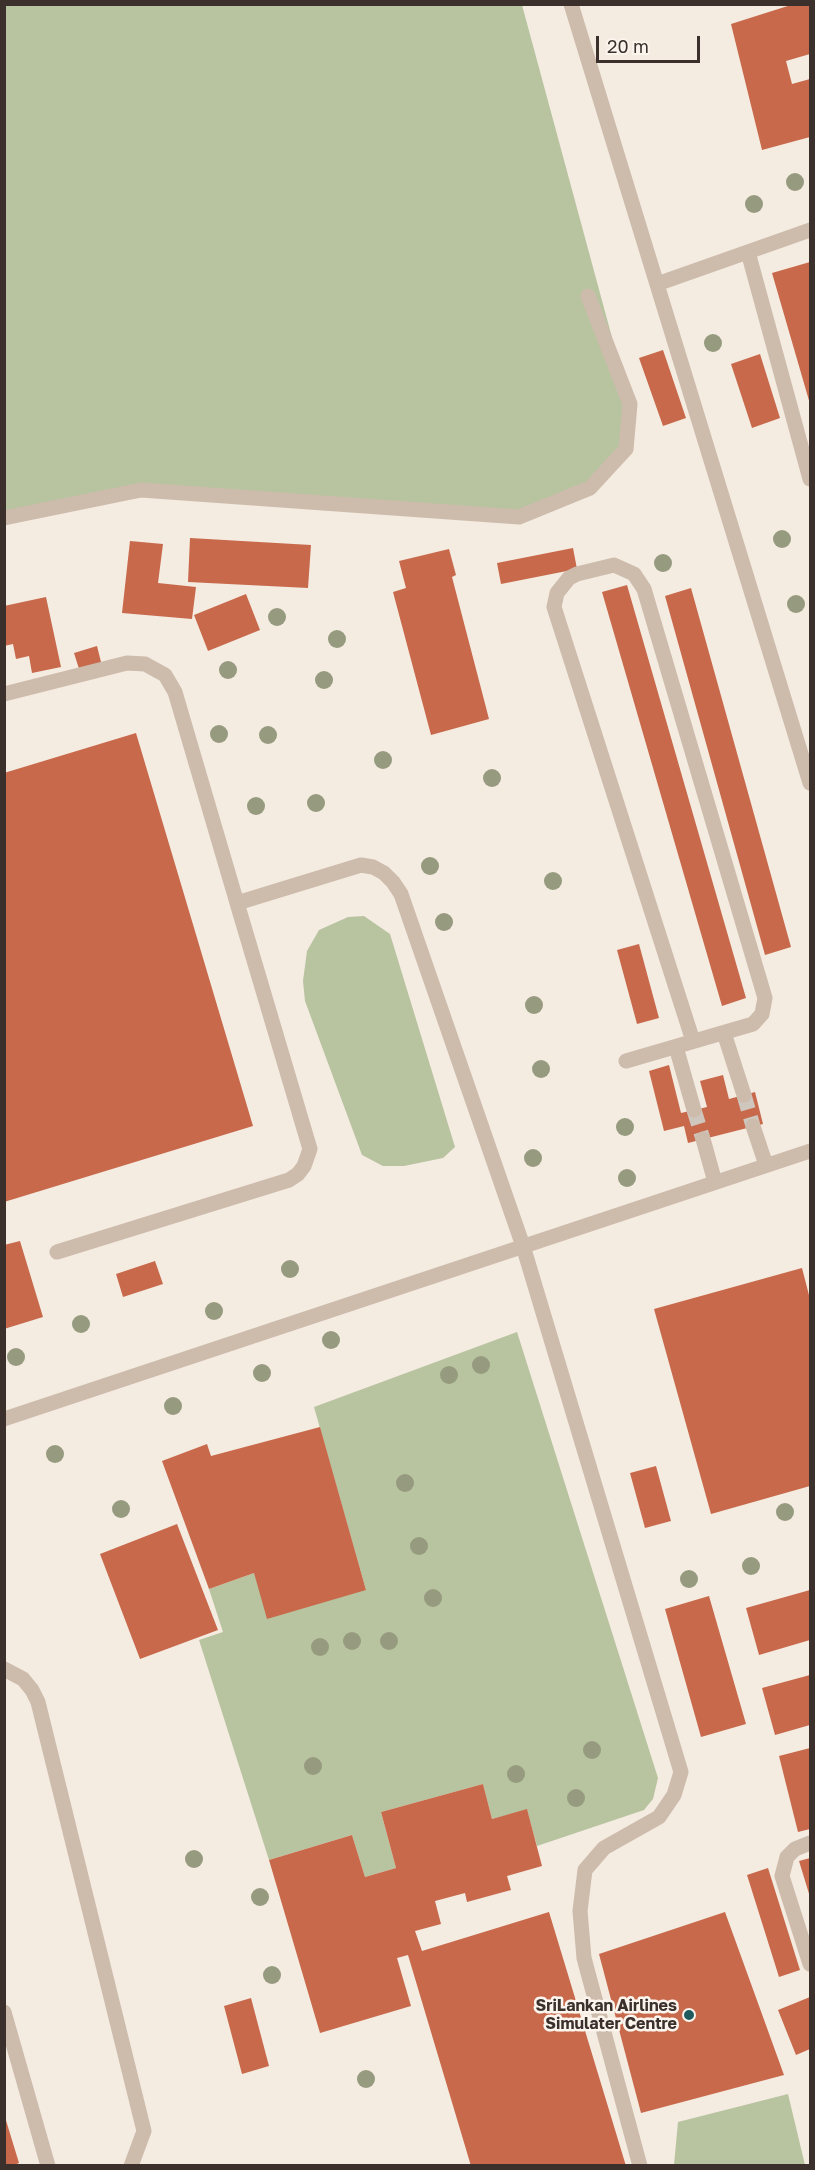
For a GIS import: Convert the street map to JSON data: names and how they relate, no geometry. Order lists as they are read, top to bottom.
{
  "places": ["SriLankan Airlines Simulater Centre"],
  "scale_bar": "20 m"
}
